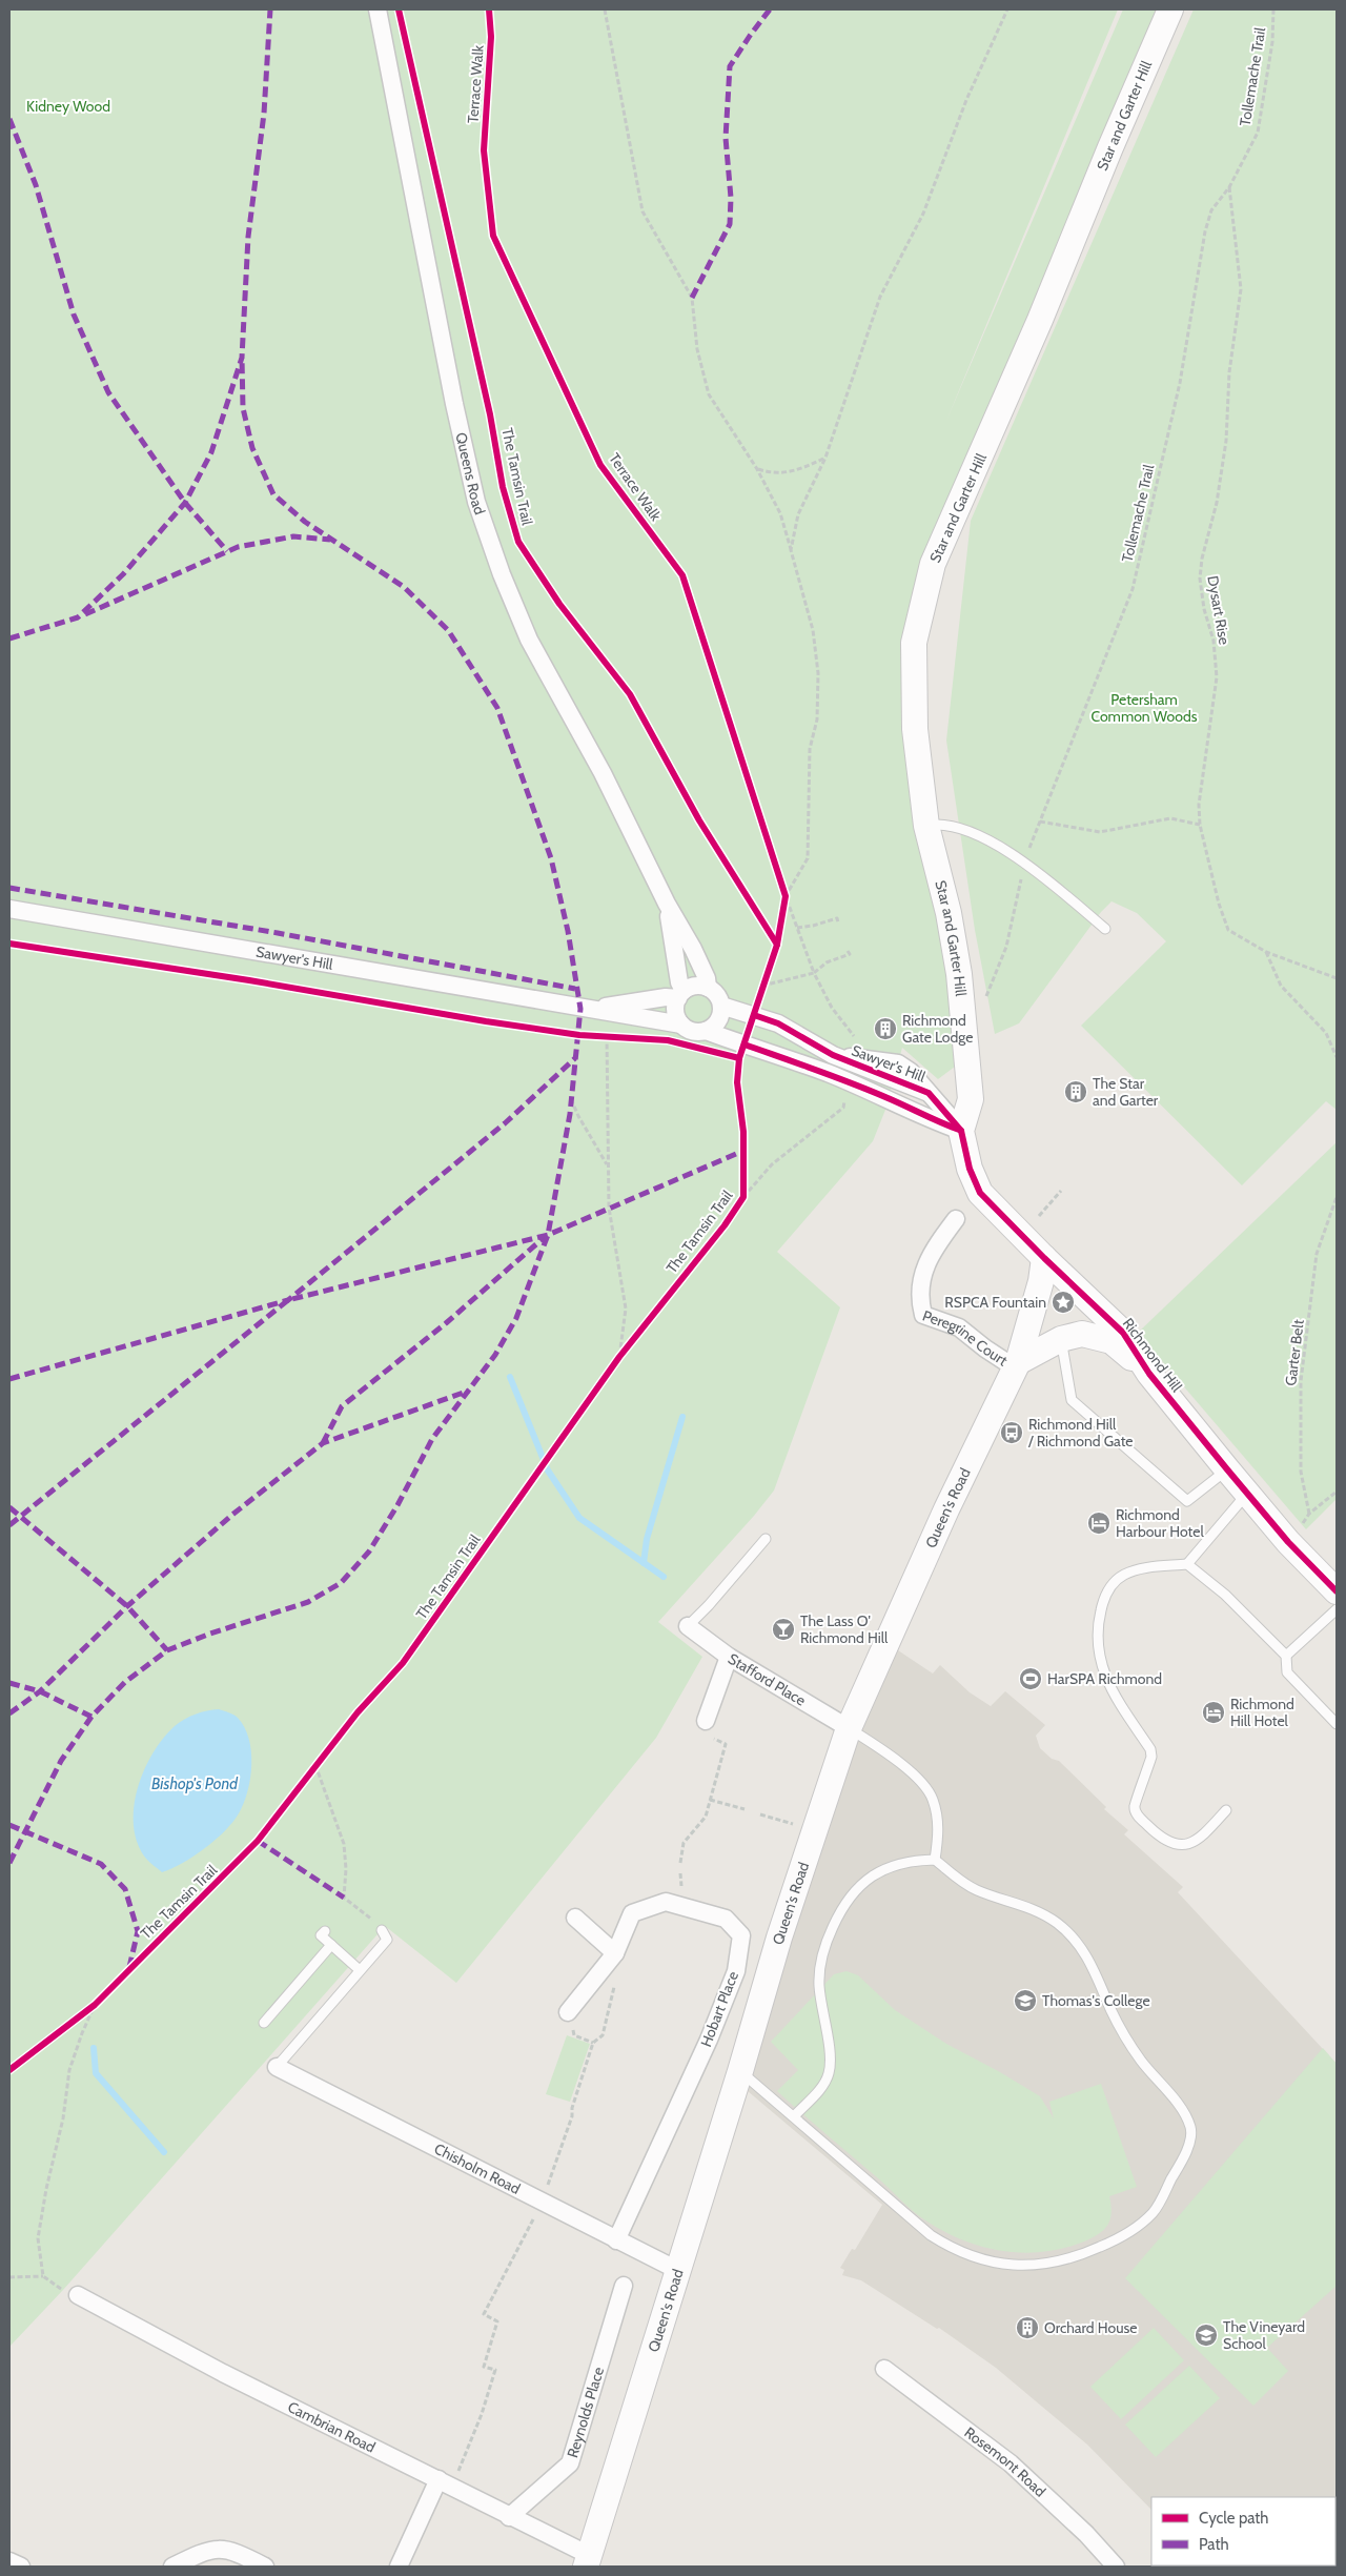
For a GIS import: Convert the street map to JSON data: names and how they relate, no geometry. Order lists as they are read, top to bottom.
{
  "streets": {
    "main road": ["Star and Garter Hill", "Richmond Hill", "Queen's Road"],
    "street": [
      "Queens Road",
      "Sawyer's Hill",
      "Peregrine Court",
      "Stafford Place",
      "Hobart Place",
      "Chisholm Road",
      "Reynolds Place",
      "Cambrian Road",
      "Rosemont Road"
    ],
    "path": ["Tollemache Trail", "Dysart Rise", "Garter Belt"],
    "cycle path": ["Terrace Walk", "The Tamsin Trail"]
  },
  "crossings": [
    ["Tollemache Trail", "Dysart Rise"],
    ["Star and Garter Hill", "Sawyer's Hill"],
    ["Star and Garter Hill", "Richmond Hill"],
    ["Queens Road", "Sawyer's Hill"],
    ["Sawyer's Hill", "Richmond Hill"],
    ["Peregrine Court", "Queen's Road"],
    ["Richmond Hill", "Queen's Road"],
    ["Queen's Road", "Stafford Place"],
    ["Queen's Road", "Chisholm Road"],
    ["Queen's Road", "Cambrian Road"],
    ["Hobart Place", "Chisholm Road"],
    ["Reynolds Place", "Cambrian Road"]
  ],
  "water": ["Bishop's Pond"],
  "parks": ["Kidney Wood", "Petersham Common Woods"],
  "places": {
    "building": ["Richmond Gate Lodge", "The Star and Garter", "Orchard House"],
    "place": ["RSPCA Fountain"],
    "bus stop": ["Richmond Hill / Richmond Gate"],
    "hotel": ["Richmond Harbour Hotel", "Richmond Hill Hotel"],
    "bar": ["The Lass O' Richmond Hill"],
    "sports": ["HarSPA Richmond"],
    "school or university": ["Thomas's College", "The Vineyard School"]
  },
  "legend": ["Cycle path", "Path"]
}
